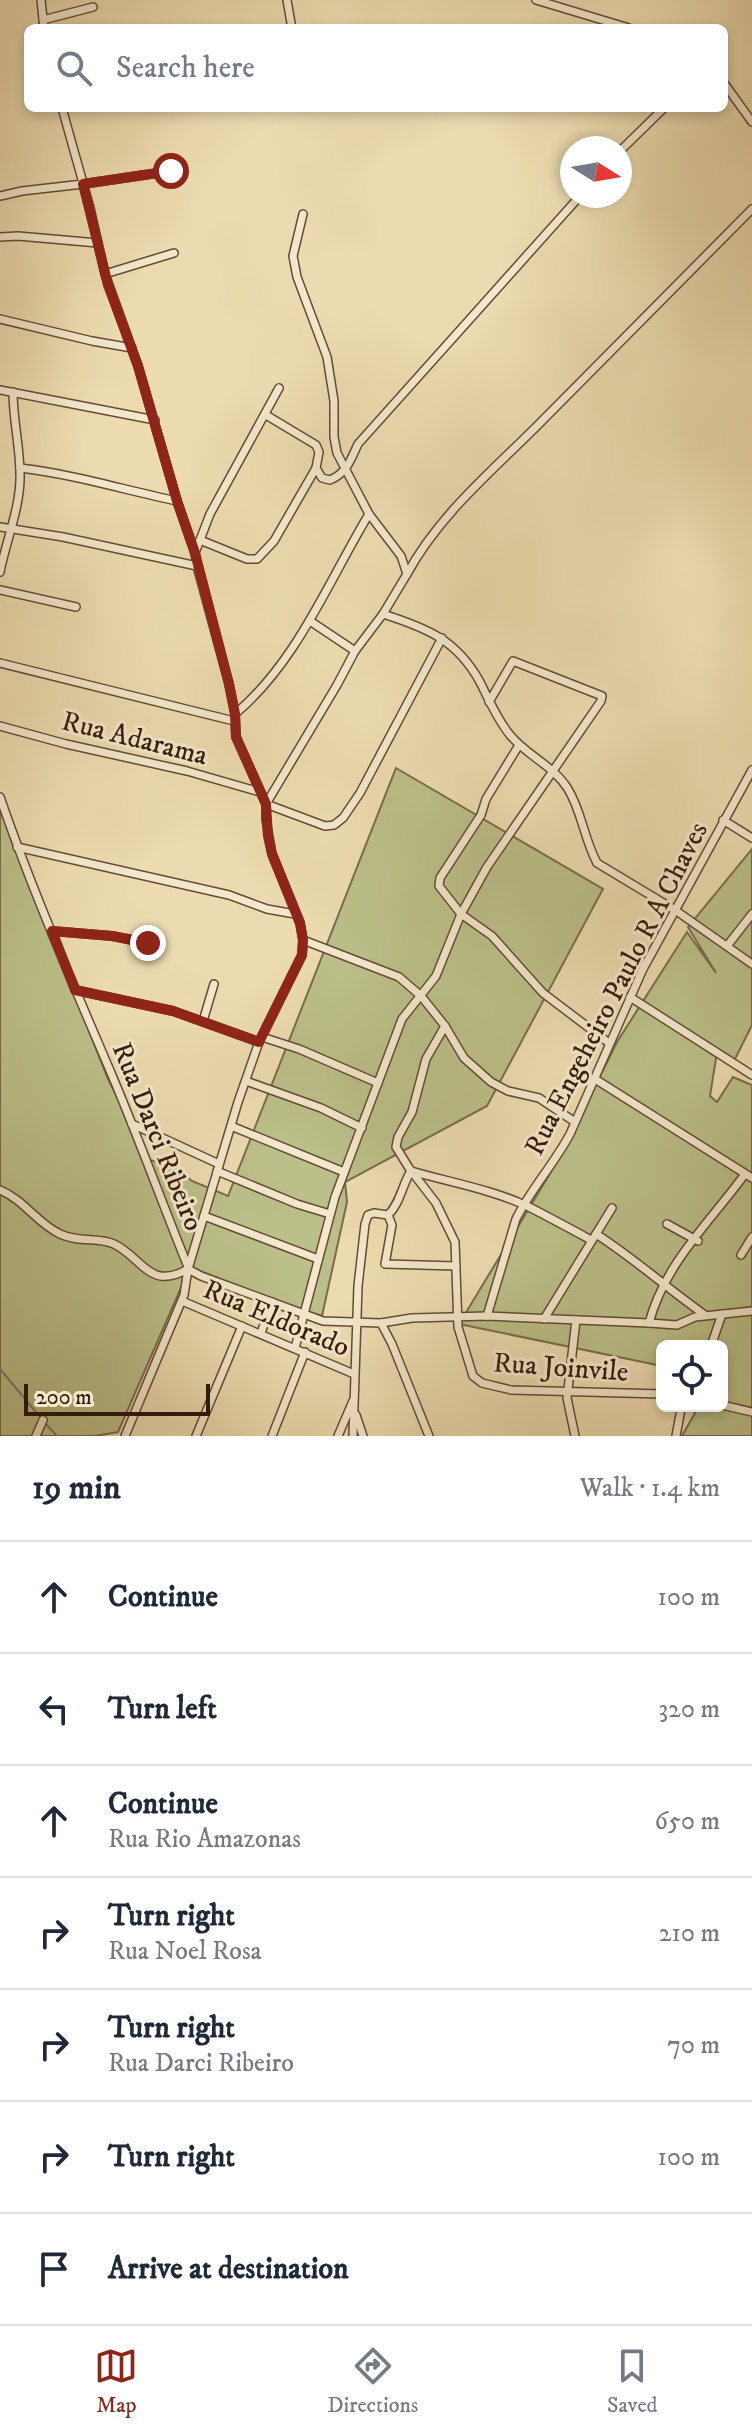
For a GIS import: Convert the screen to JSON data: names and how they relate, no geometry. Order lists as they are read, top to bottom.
{
  "streets": {
    "street": [
      "Rua Adarama",
      "Rua Engeheiro Paulo R A Chaves",
      "Rua Darci Ribeiro",
      "Rua Eldorado",
      "Rua Joinvile"
    ]
  },
  "scale_bar": "200 m",
  "north": "right",
  "page": {
    "search": "Search here",
    "scale": "200 m",
    "heading": ["19 min", "Walk · 1.4 km"],
    "list": [
      ["Continue", "100 m"],
      ["Turn left", "320 m"],
      ["Continue", "Rua Rio Amazonas", "650 m"],
      ["Turn right", "Rua Noel Rosa", "210 m"],
      ["Turn right", "Rua Darci Ribeiro", "70 m"],
      ["Turn right", "100 m"],
      "Arrive at destination"
    ],
    "nav": ["Map", "Directions", "Saved"]
  }
}
